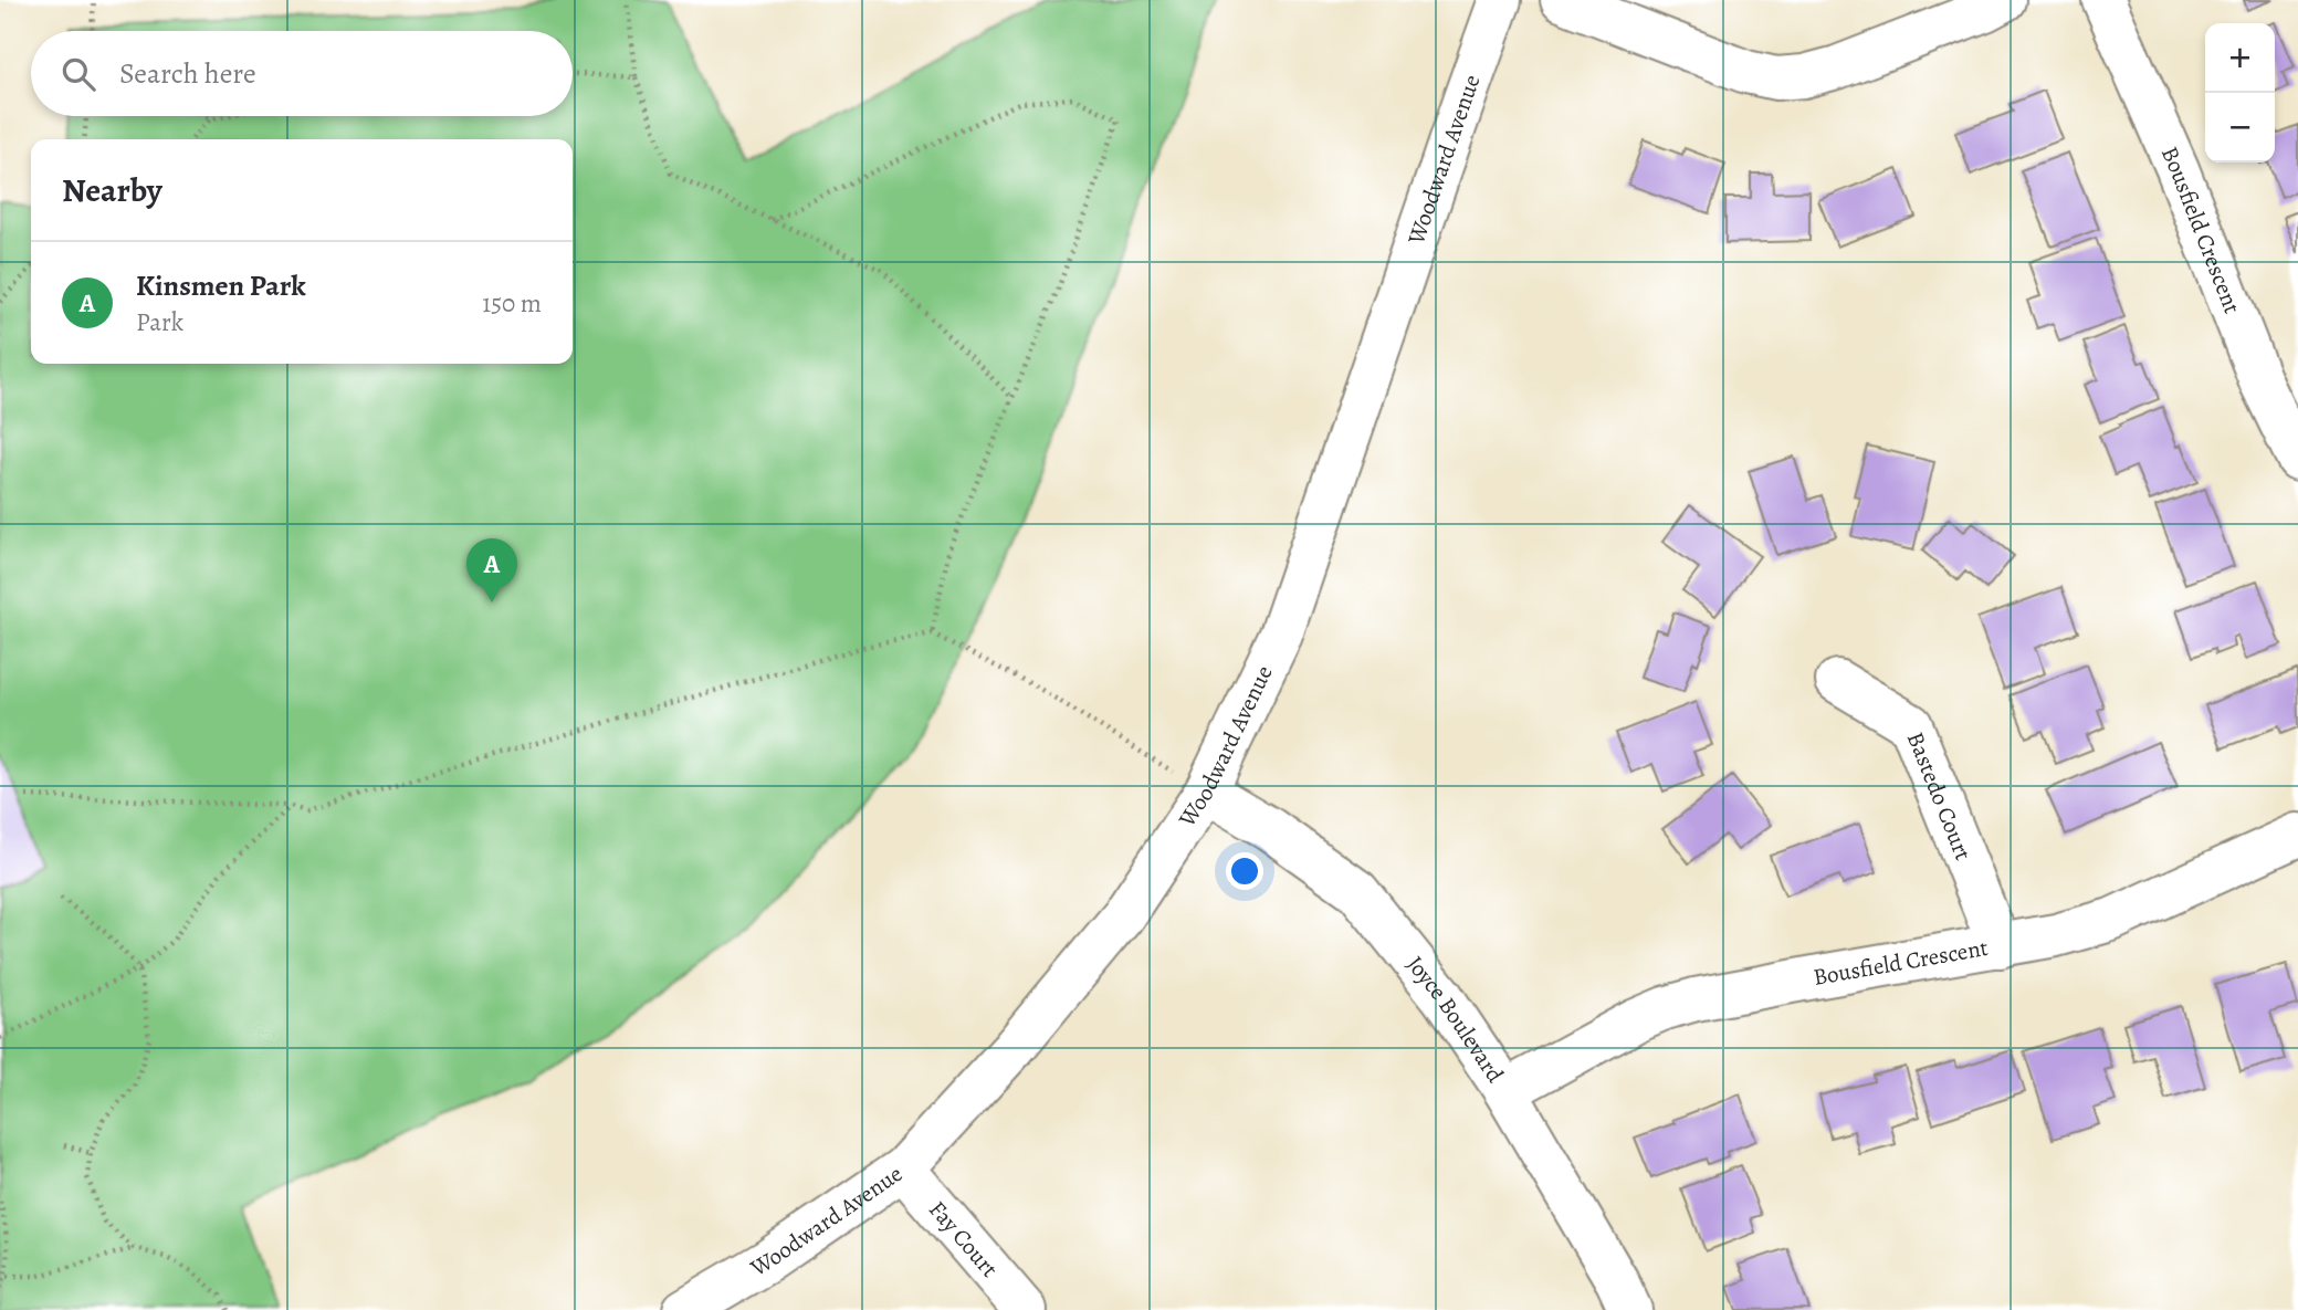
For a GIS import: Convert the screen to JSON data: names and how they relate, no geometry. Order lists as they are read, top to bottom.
{
  "streets": {
    "street": [
      "Woodward Avenue",
      "Bousfield Crescent",
      "Bastedo Court",
      "Joyce Boulevard",
      "Fay Court"
    ]
  },
  "crossings": [
    ["Woodward Avenue", "Joyce Boulevard"],
    ["Woodward Avenue", "Fay Court"],
    ["Bousfield Crescent", "Bastedo Court"],
    ["Bousfield Crescent", "Joyce Boulevard"]
  ],
  "page": {
    "map_buttons": ["+", "−"],
    "search": "Search here",
    "heading": "Nearby",
    "list": [
      {
        "mark": "A",
        "name": "Kinsmen Park",
        "note": "Park",
        "value": "150 m"
      }
    ],
    "pins": "A"
  }
}
